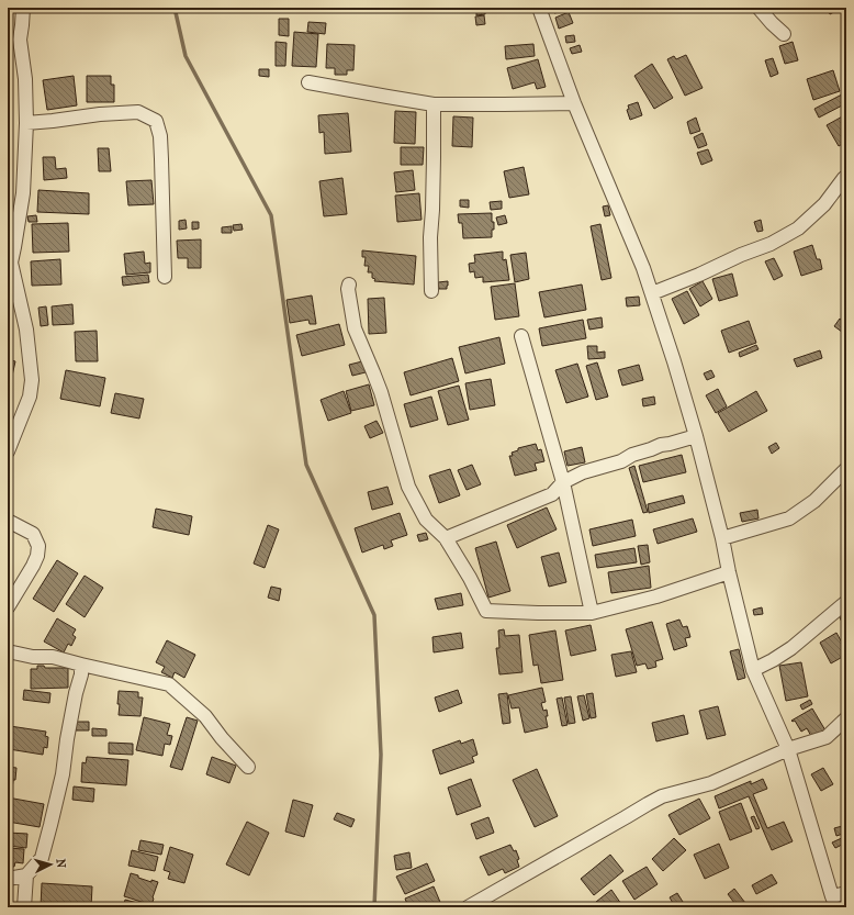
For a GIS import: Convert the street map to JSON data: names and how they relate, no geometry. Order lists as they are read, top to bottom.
{
  "north": "right"
}
